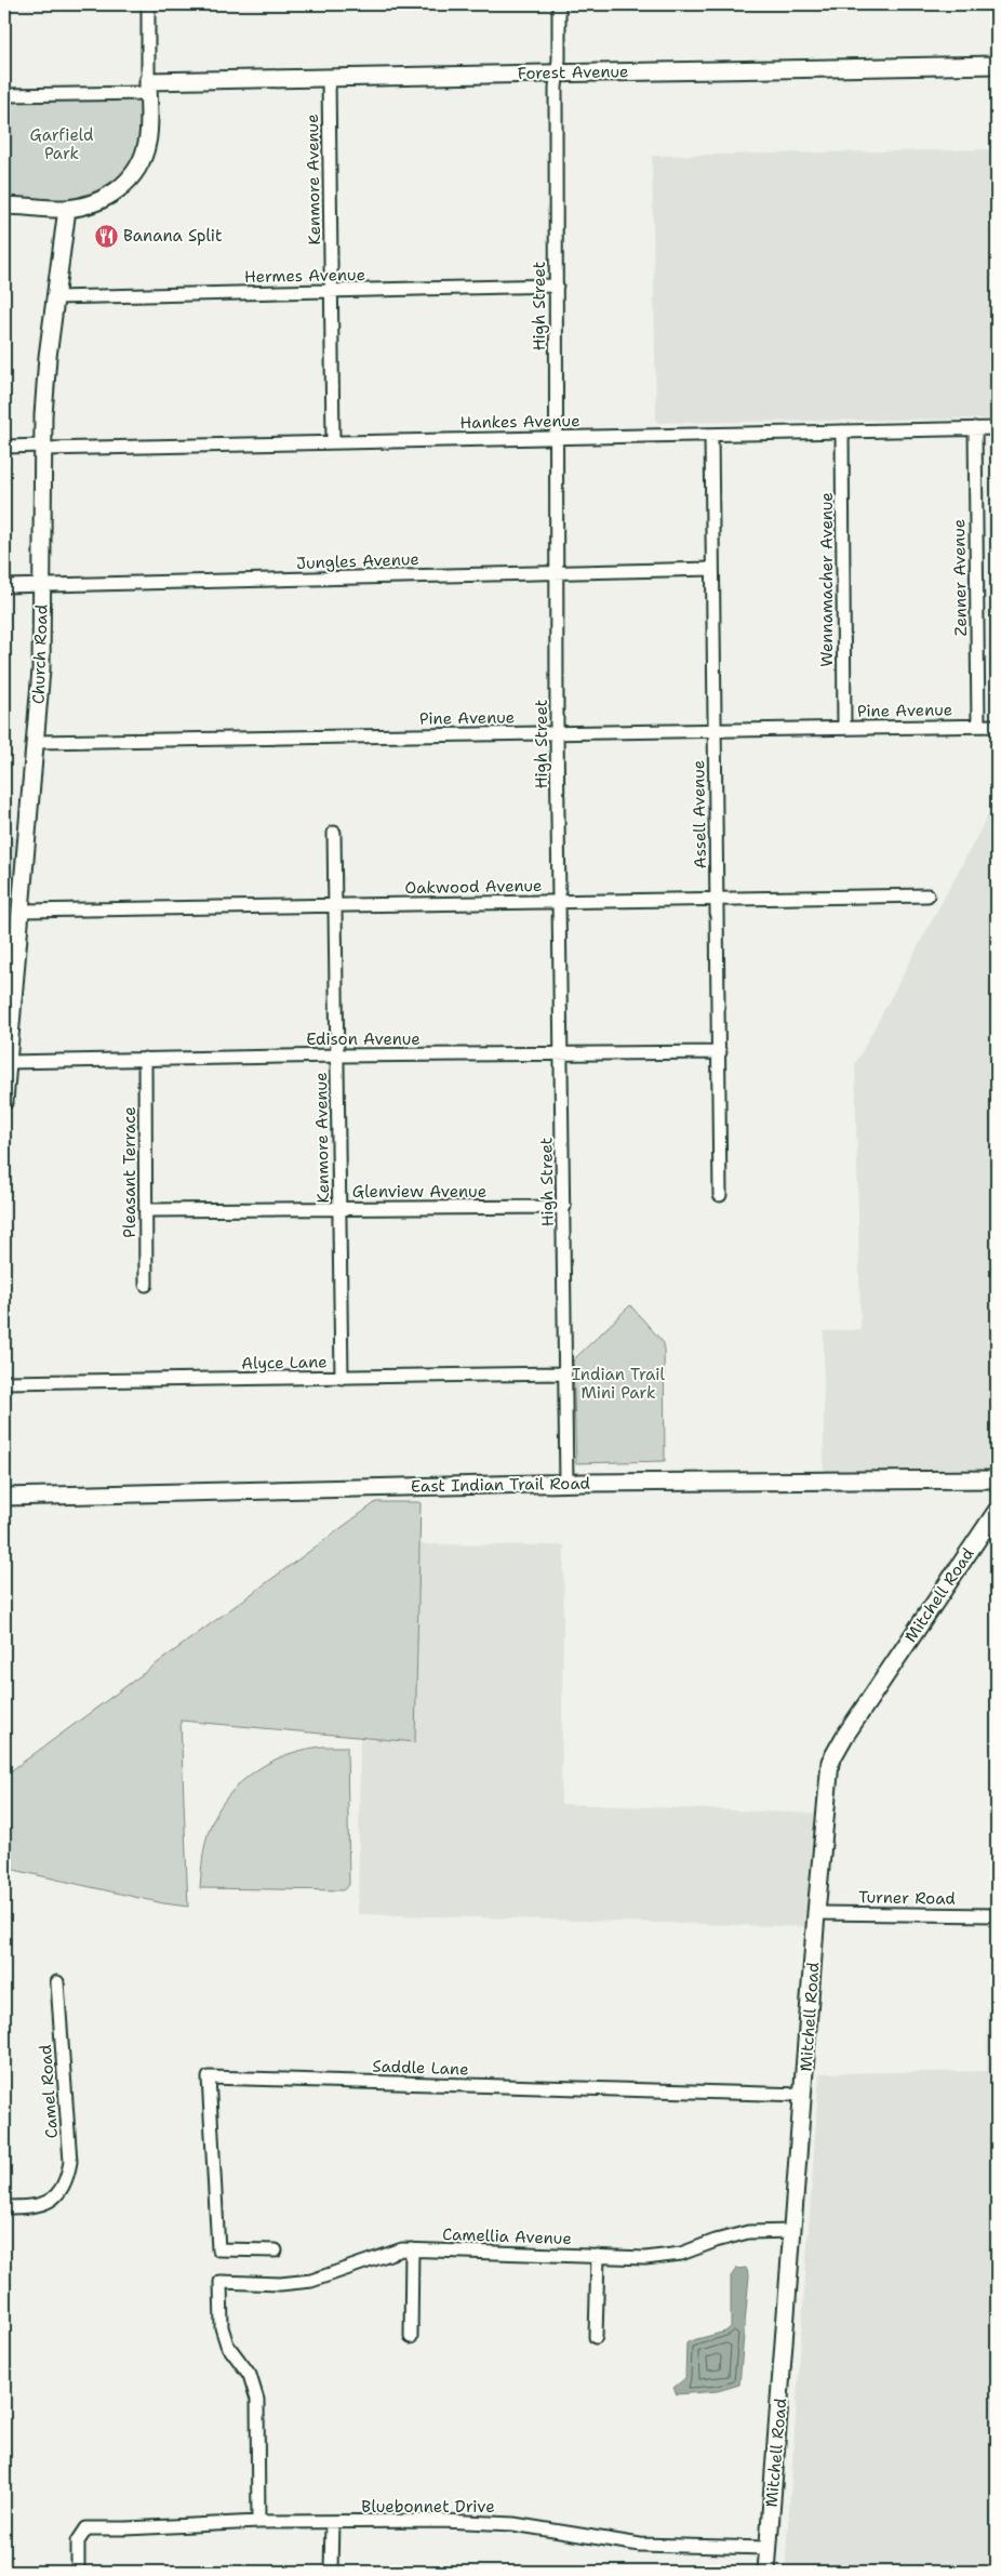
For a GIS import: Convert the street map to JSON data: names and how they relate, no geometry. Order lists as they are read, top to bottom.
{
  "streets": {
    "street": [
      "Forest Avenue",
      "Kenmore Avenue",
      "Hermes Avenue",
      "High Street",
      "Hankes Avenue",
      "Jungles Avenue",
      "Zenner Avenue",
      "Wennamacher Avenue",
      "Church Road",
      "Pine Avenue",
      "Assell Avenue",
      "Oakwood Avenue",
      "Edison Avenue",
      "Pleasant Terrace",
      "Glenview Avenue",
      "Alyce Lane",
      "East Indian Trail Road",
      "Mitchell Road",
      "Turner Road",
      "Saddle Lane",
      "Camel Road",
      "Camellia Avenue",
      "Bluebonnet Drive"
    ]
  },
  "crossings": [
    ["Forest Avenue", "Kenmore Avenue"],
    ["Forest Avenue", "High Street"],
    ["Kenmore Avenue", "Hermes Avenue"],
    ["Kenmore Avenue", "Hankes Avenue"],
    ["Kenmore Avenue", "Oakwood Avenue"],
    ["Kenmore Avenue", "Edison Avenue"],
    ["Kenmore Avenue", "Glenview Avenue"],
    ["Kenmore Avenue", "Alyce Lane"],
    ["Hermes Avenue", "High Street"],
    ["Hermes Avenue", "Church Road"],
    ["High Street", "Hankes Avenue"],
    ["High Street", "Jungles Avenue"],
    ["High Street", "Pine Avenue"],
    ["High Street", "Oakwood Avenue"],
    ["High Street", "Edison Avenue"],
    ["High Street", "Glenview Avenue"],
    ["High Street", "Alyce Lane"],
    ["High Street", "East Indian Trail Road"],
    ["Hankes Avenue", "Zenner Avenue"],
    ["Hankes Avenue", "Wennamacher Avenue"],
    ["Hankes Avenue", "Church Road"],
    ["Hankes Avenue", "Assell Avenue"],
    ["Jungles Avenue", "Church Road"],
    ["Jungles Avenue", "Assell Avenue"],
    ["Zenner Avenue", "Pine Avenue"],
    ["Wennamacher Avenue", "Pine Avenue"],
    ["Church Road", "Pine Avenue"],
    ["Church Road", "Oakwood Avenue"],
    ["Church Road", "Edison Avenue"],
    ["Pine Avenue", "Assell Avenue"],
    ["Assell Avenue", "Oakwood Avenue"],
    ["Assell Avenue", "Edison Avenue"],
    ["Edison Avenue", "Pleasant Terrace"],
    ["Pleasant Terrace", "Glenview Avenue"],
    ["Mitchell Road", "Turner Road"],
    ["Mitchell Road", "Saddle Lane"],
    ["Mitchell Road", "Camellia Avenue"],
    ["Mitchell Road", "Bluebonnet Drive"],
    ["Camellia Avenue", "Bluebonnet Drive"]
  ],
  "parks": ["Garfield Park", "Indian Trail Mini Park"],
  "places": {
    "restaurant": ["Banana Split"]
  }
}
